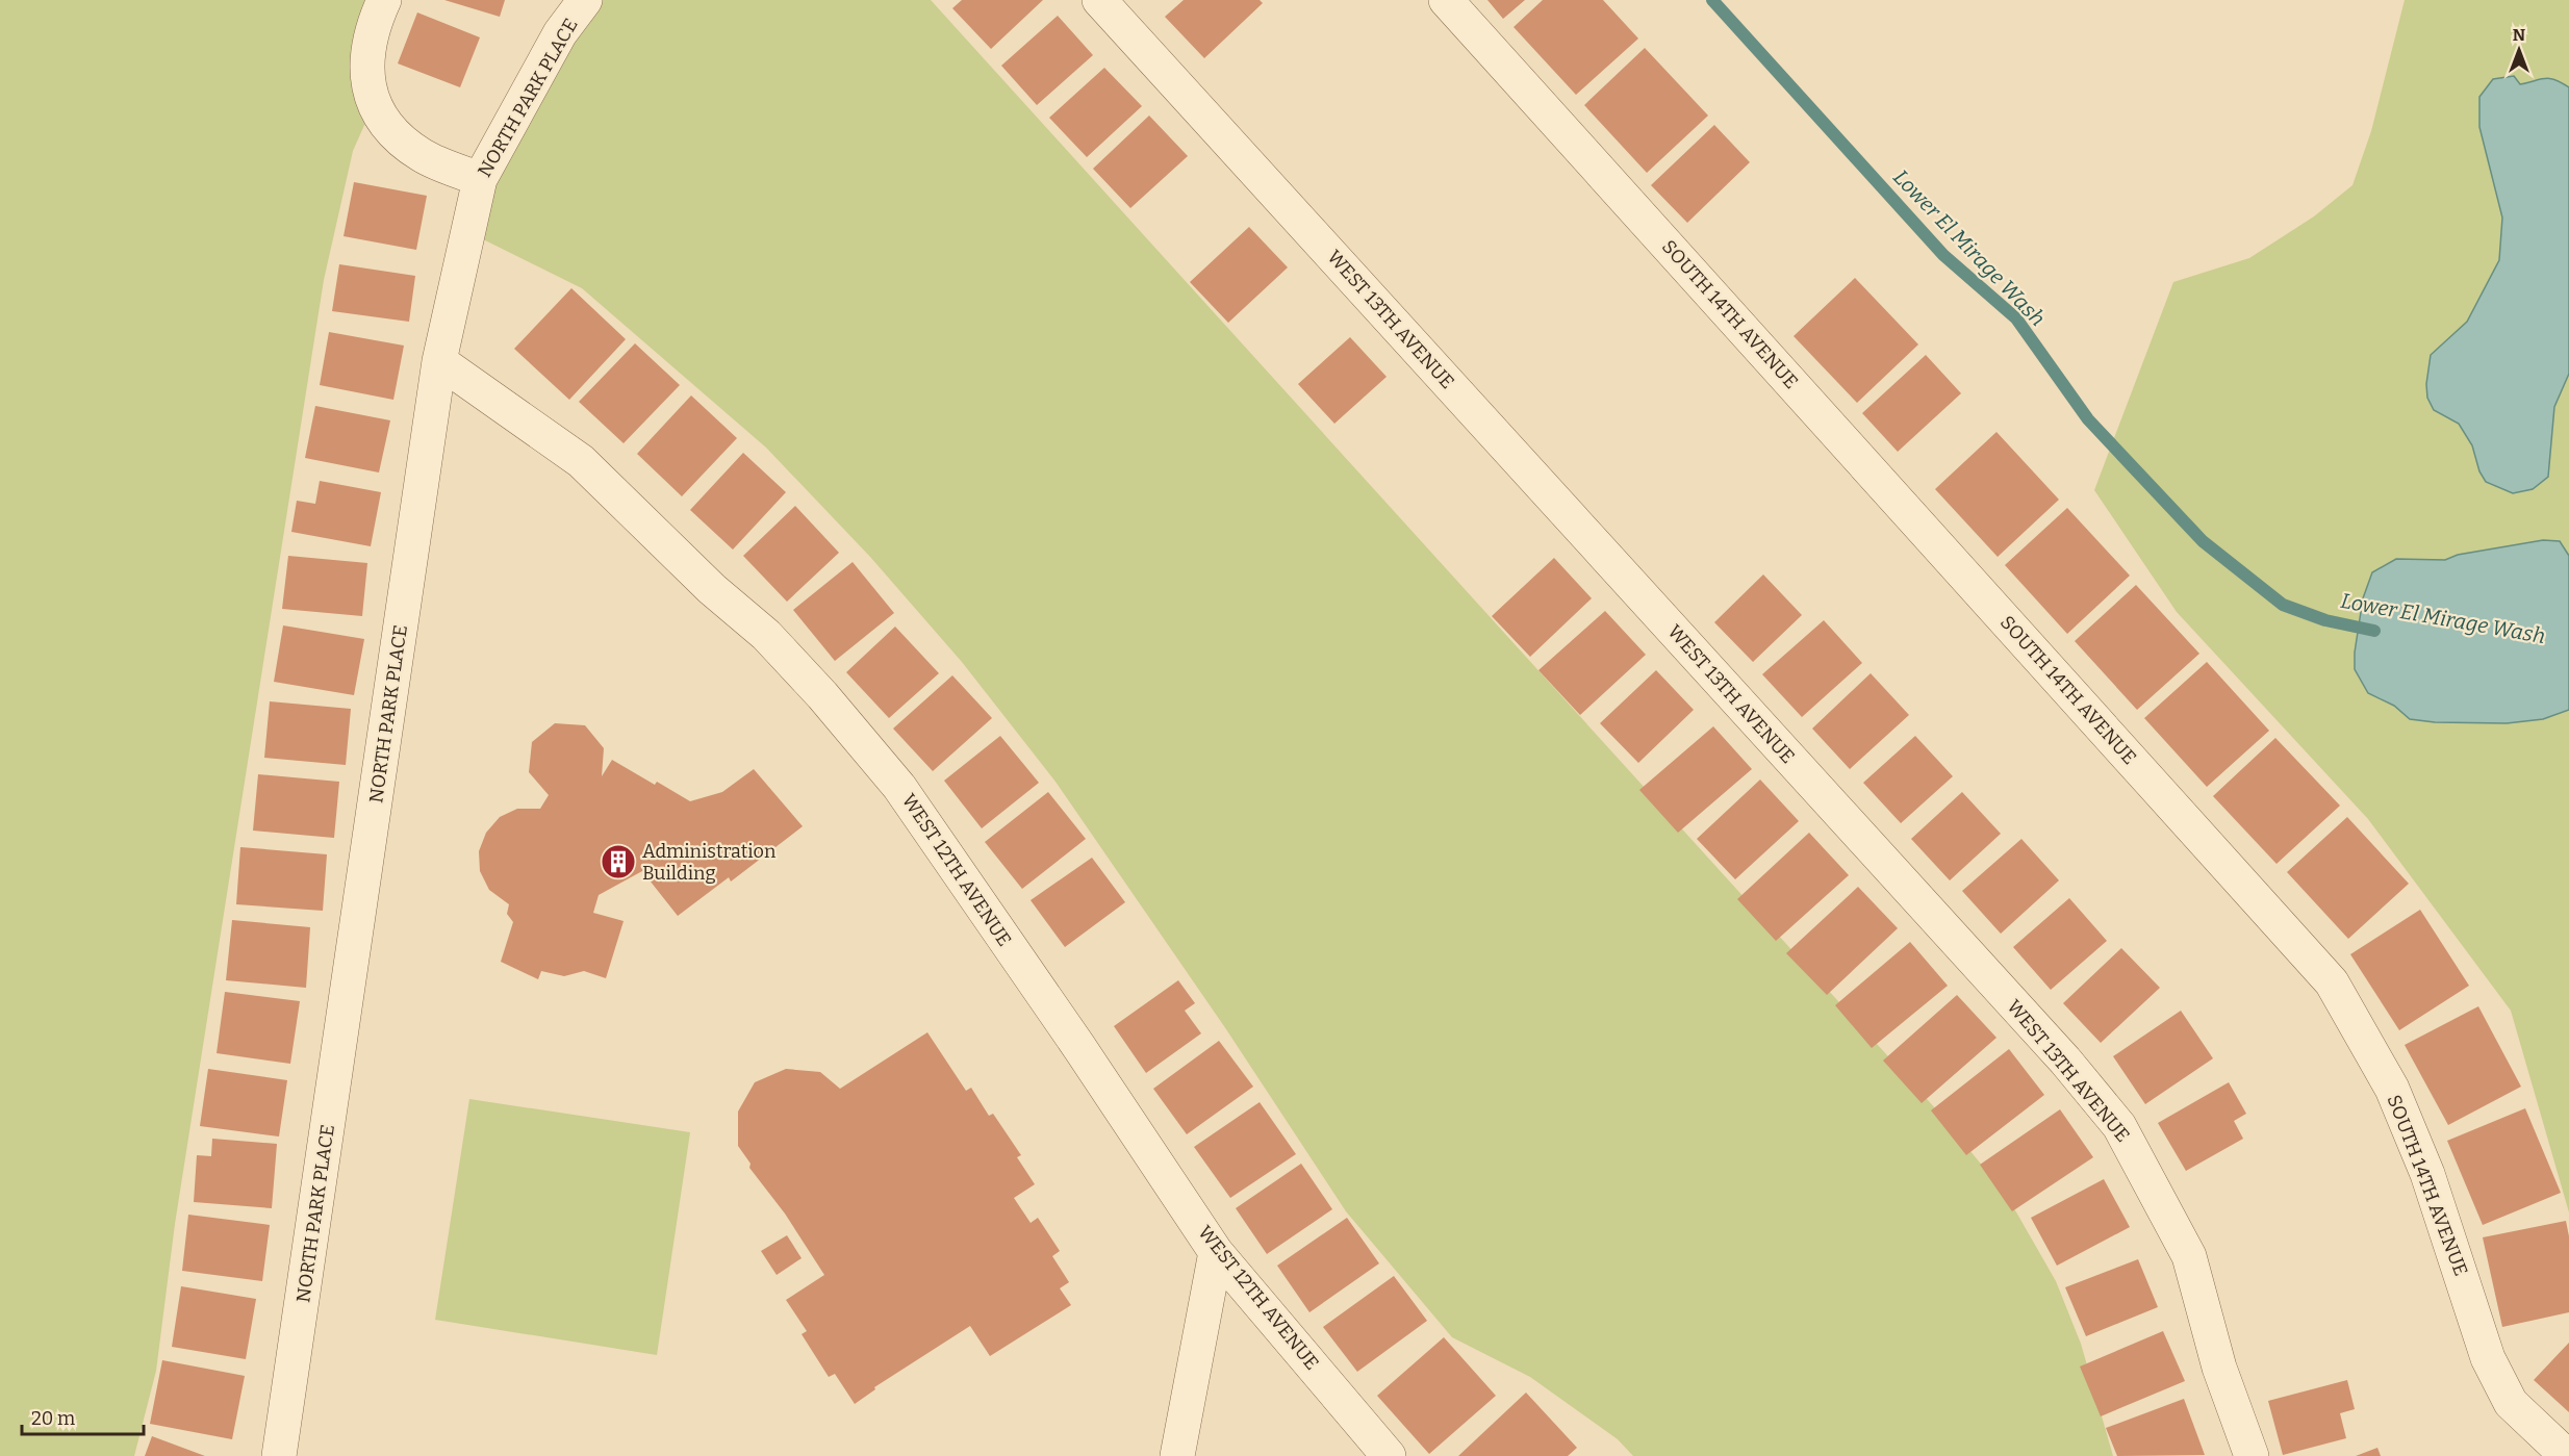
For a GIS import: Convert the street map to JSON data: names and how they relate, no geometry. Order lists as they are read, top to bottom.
{
  "streets": {
    "street": [
      "NORTH PARK PLACE",
      "SOUTH 14TH AVENUE",
      "WEST 13TH AVENUE",
      "WEST 12TH AVENUE"
    ]
  },
  "crossings": [
    ["NORTH PARK PLACE", "WEST 12TH AVENUE"]
  ],
  "water": ["Lower El Mirage Wash"],
  "places": {
    "building": ["Administration Building"]
  },
  "scale_bar": "20 m",
  "north": "top"
}
